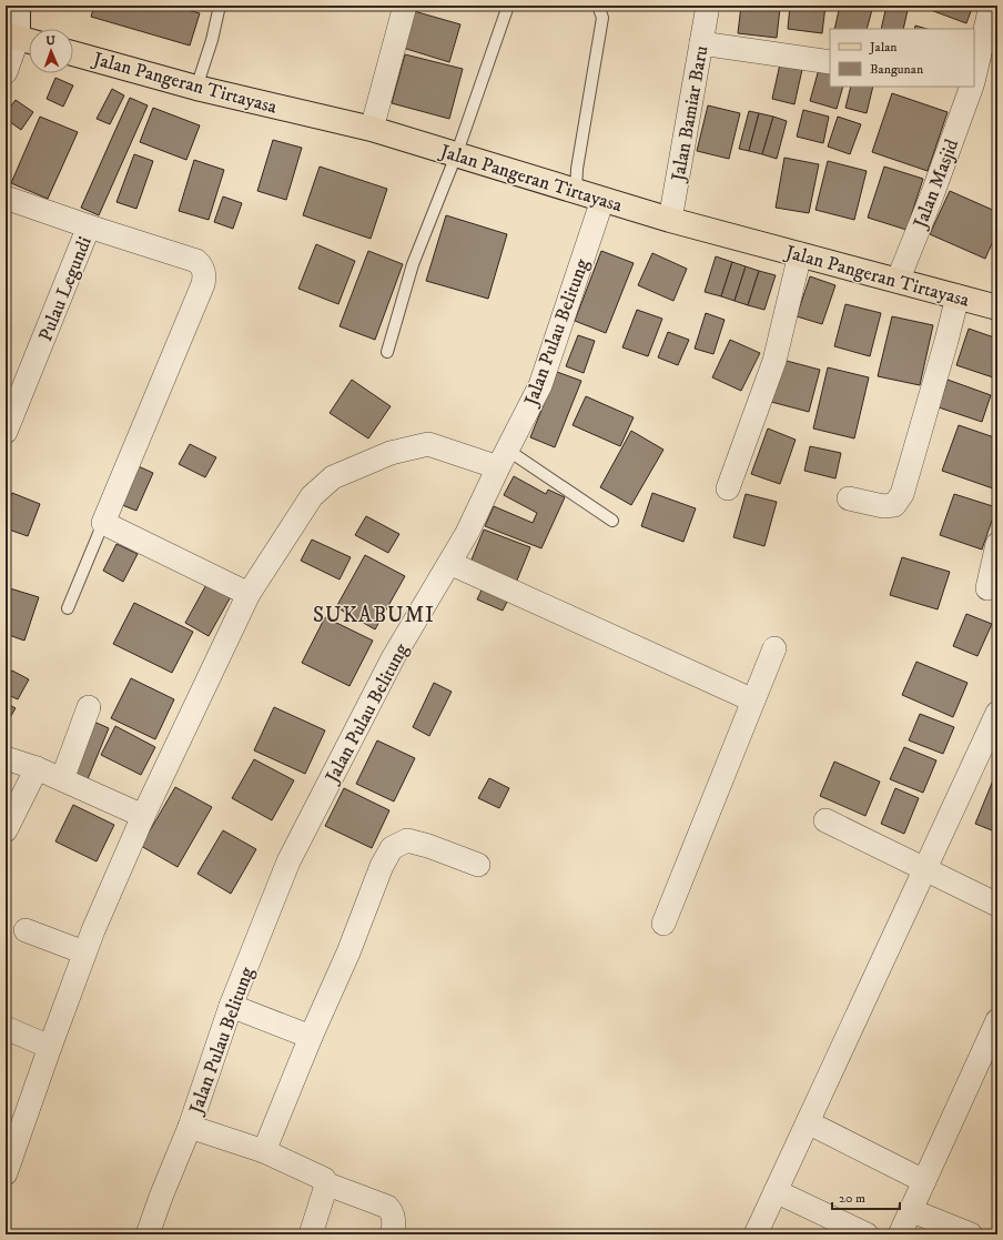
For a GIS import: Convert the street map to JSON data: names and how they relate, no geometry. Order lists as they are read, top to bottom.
{
  "streets": {
    "main road": ["Jalan Pangeran Tirtayasa"],
    "street": [
      "Jalan Bamiar Baru",
      "Jalan Masjid",
      "Pulau Legundi",
      "Jalan Pulau Belitung"
    ]
  },
  "crossings": [
    ["Jalan Pangeran Tirtayasa", "Jalan Bamiar Baru"],
    ["Jalan Pangeran Tirtayasa", "Jalan Masjid"],
    ["Jalan Pangeran Tirtayasa", "Jalan Pulau Belitung"]
  ],
  "districts": ["SUKABUMI"],
  "legend": ["Jalan", "Bangunan"],
  "scale_bar": "20 m",
  "north": "top"
}
